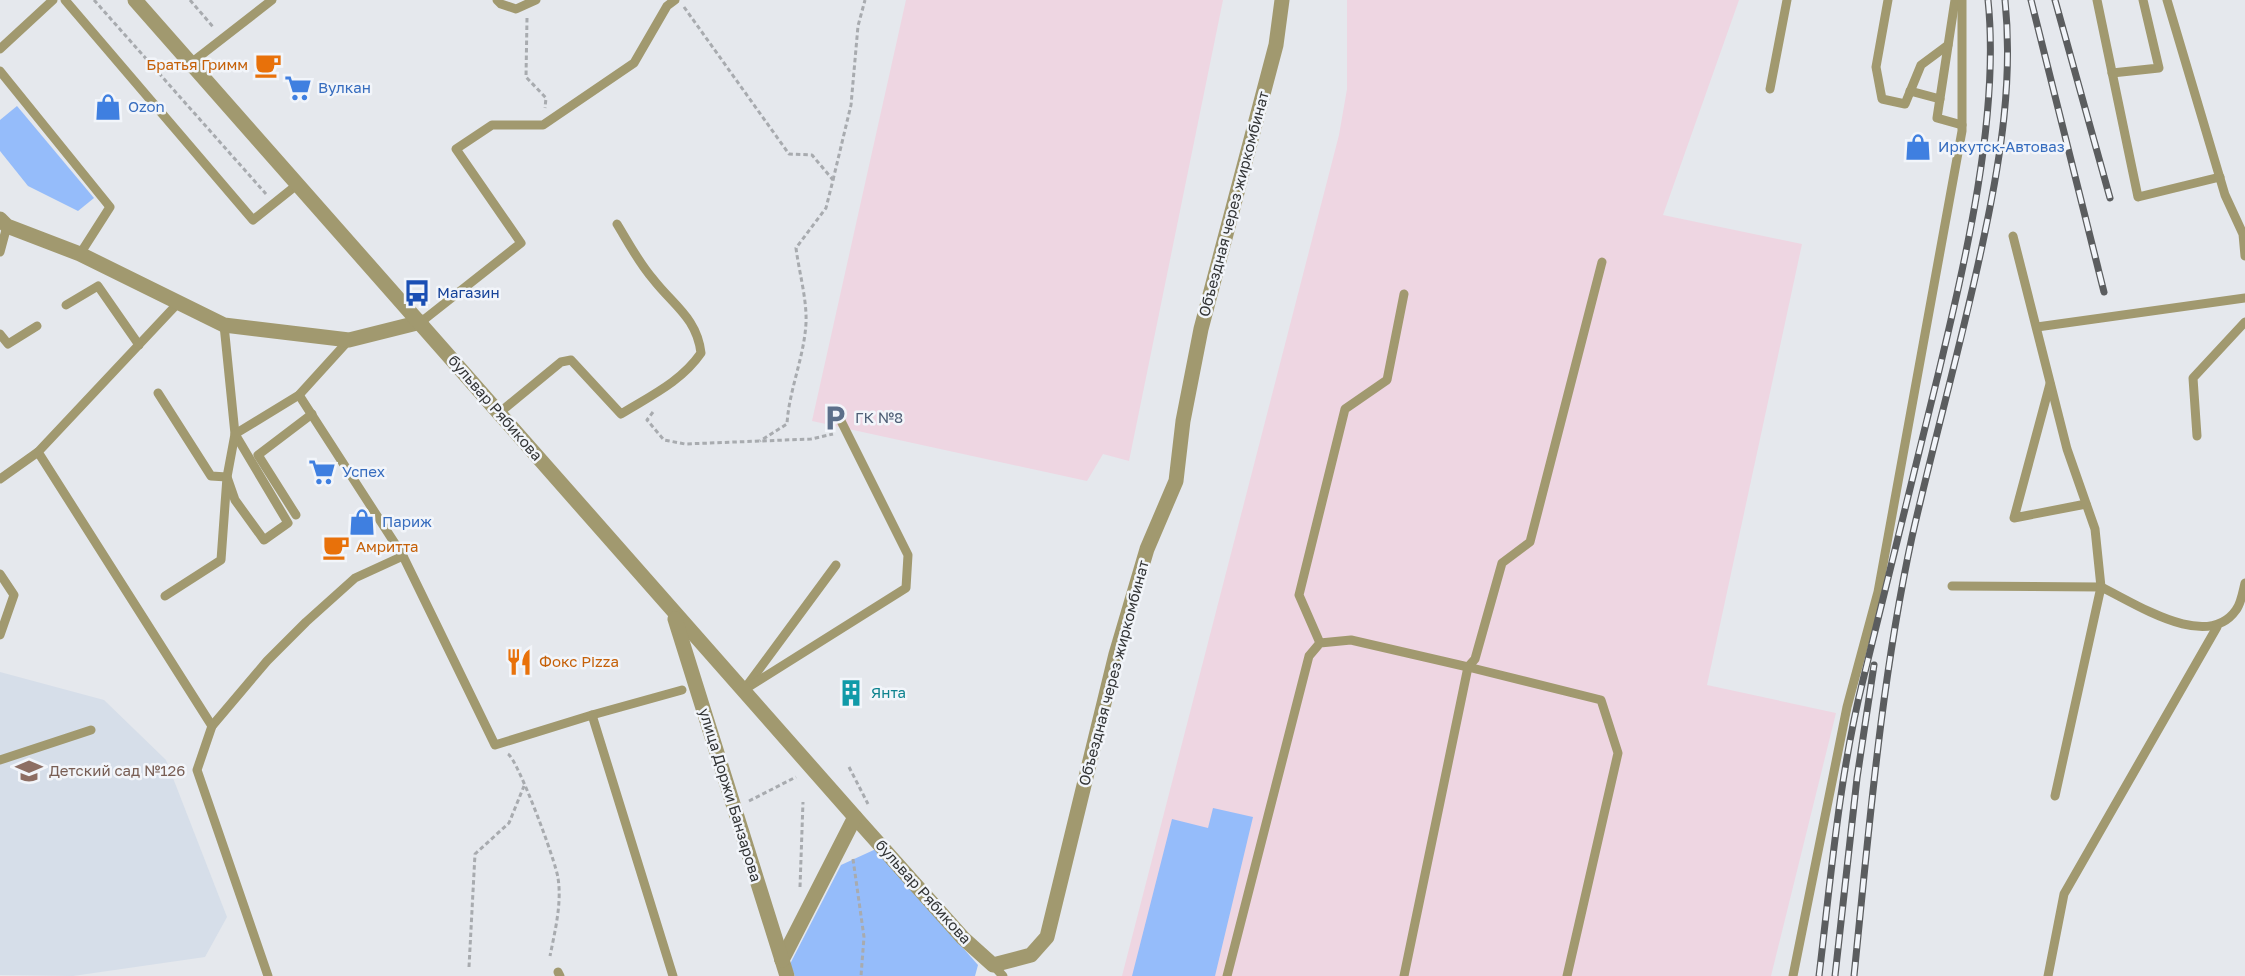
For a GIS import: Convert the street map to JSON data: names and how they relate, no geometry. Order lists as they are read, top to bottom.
{
  "streets": {
    "street": ["Объездная через жиркомбинат", "бульвар Рябикова", "улица Доржи Банзарова"]
  },
  "crossings": [
    ["Объездная через жиркомбинат", "бульвар Рябикова"],
    ["бульвар Рябикова", "улица Доржи Банзарова"]
  ],
  "places": {
    "cafe": ["Братья Гримм", "Амритта"],
    "supermarket": ["Вулкан", "Успех"],
    "shop": ["Ozon", "Иркутск-Автоваз", "Париж"],
    "bus stop": ["Магазин"],
    "parking": ["ГК №8"],
    "restaurant": ["Фокс Pizza"],
    "building": ["Янта"],
    "school or university": ["Детский сад №126"]
  }
}
